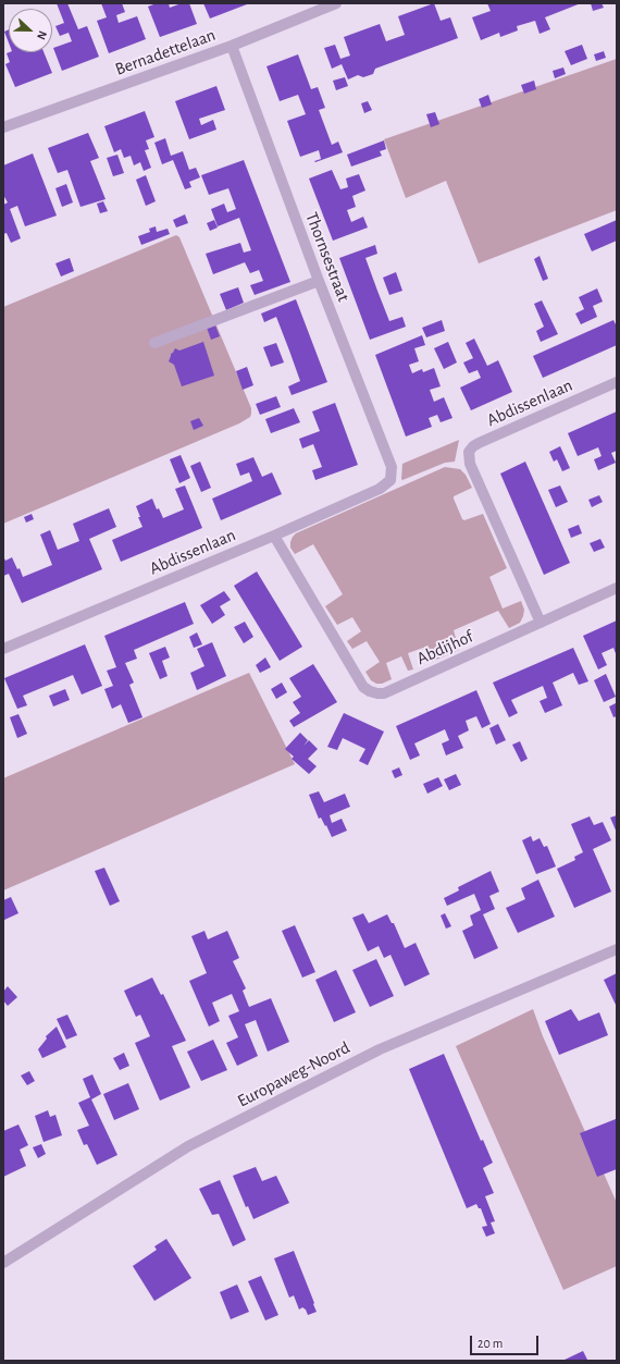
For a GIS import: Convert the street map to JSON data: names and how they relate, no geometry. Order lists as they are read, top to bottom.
{
  "streets": {
    "street": [
      "Bernadettelaan",
      "Thornsestraat",
      "Abdissenlaan",
      "Abdijhof",
      "Europaweg-Noord"
    ]
  },
  "crossings": [
    ["Bernadettelaan", "Thornsestraat"],
    ["Thornsestraat", "Abdissenlaan"],
    ["Abdissenlaan", "Abdijhof"]
  ],
  "scale_bar": "20 m",
  "north": "right"
}
